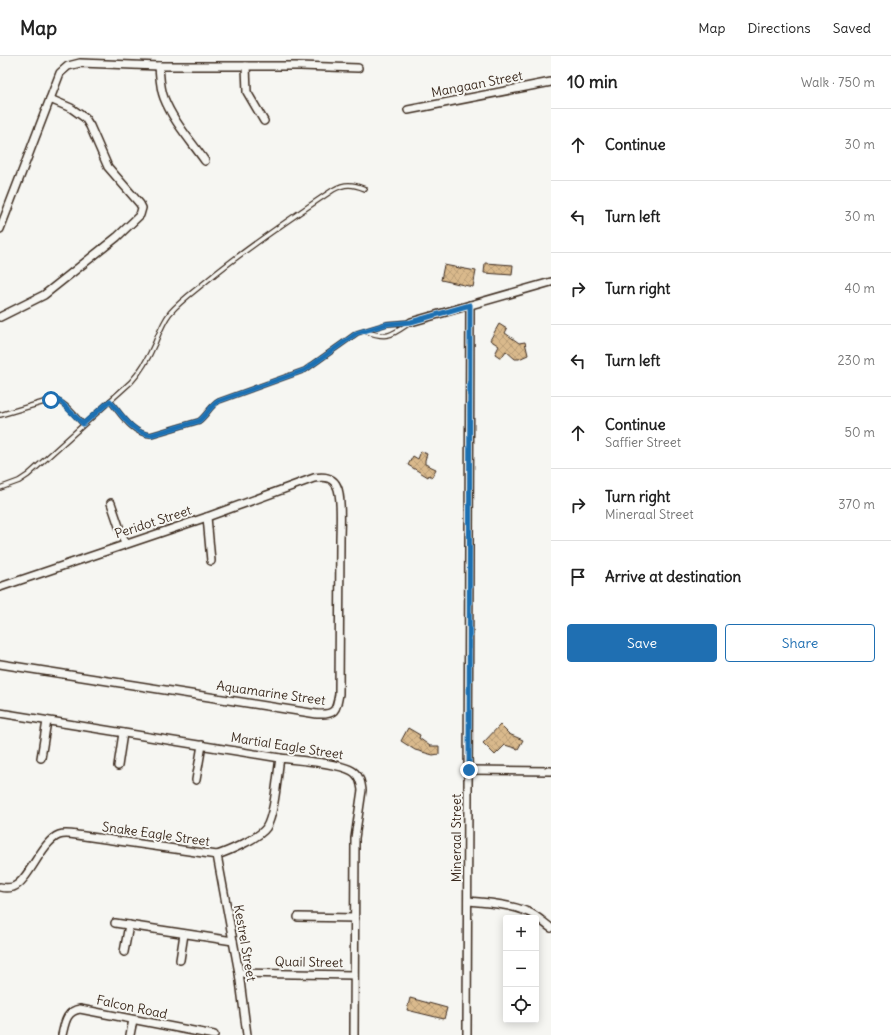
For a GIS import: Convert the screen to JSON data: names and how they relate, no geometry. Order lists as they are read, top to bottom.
{
  "streets": {
    "street": [
      "Mangaan Street",
      "Peridot Street",
      "Aquamarine Street",
      "Martial Eagle Street",
      "Snake Eagle Street",
      "Mineraal Street",
      "Kestrel Street",
      "Quail Street",
      "Falcon Road"
    ]
  },
  "crossings": [
    ["Peridot Street", "Aquamarine Street"],
    ["Martial Eagle Street", "Snake Eagle Street"],
    ["Martial Eagle Street", "Quail Street"],
    ["Snake Eagle Street", "Kestrel Street"],
    ["Kestrel Street", "Quail Street"]
  ],
  "page": {
    "header": "Map",
    "nav": ["Map", "Directions", "Saved"],
    "heading": ["10 min", "Walk · 750 m"],
    "list": [
      ["Continue", "30 m"],
      ["Turn left", "30 m"],
      ["Turn right", "40 m"],
      ["Turn left", "230 m"],
      ["Continue", "Saffier Street", "50 m"],
      ["Turn right", "Mineraal Street", "370 m"],
      "Arrive at destination"
    ],
    "buttons": ["Save", "Share"],
    "map_buttons": ["+", "−"]
  }
}
